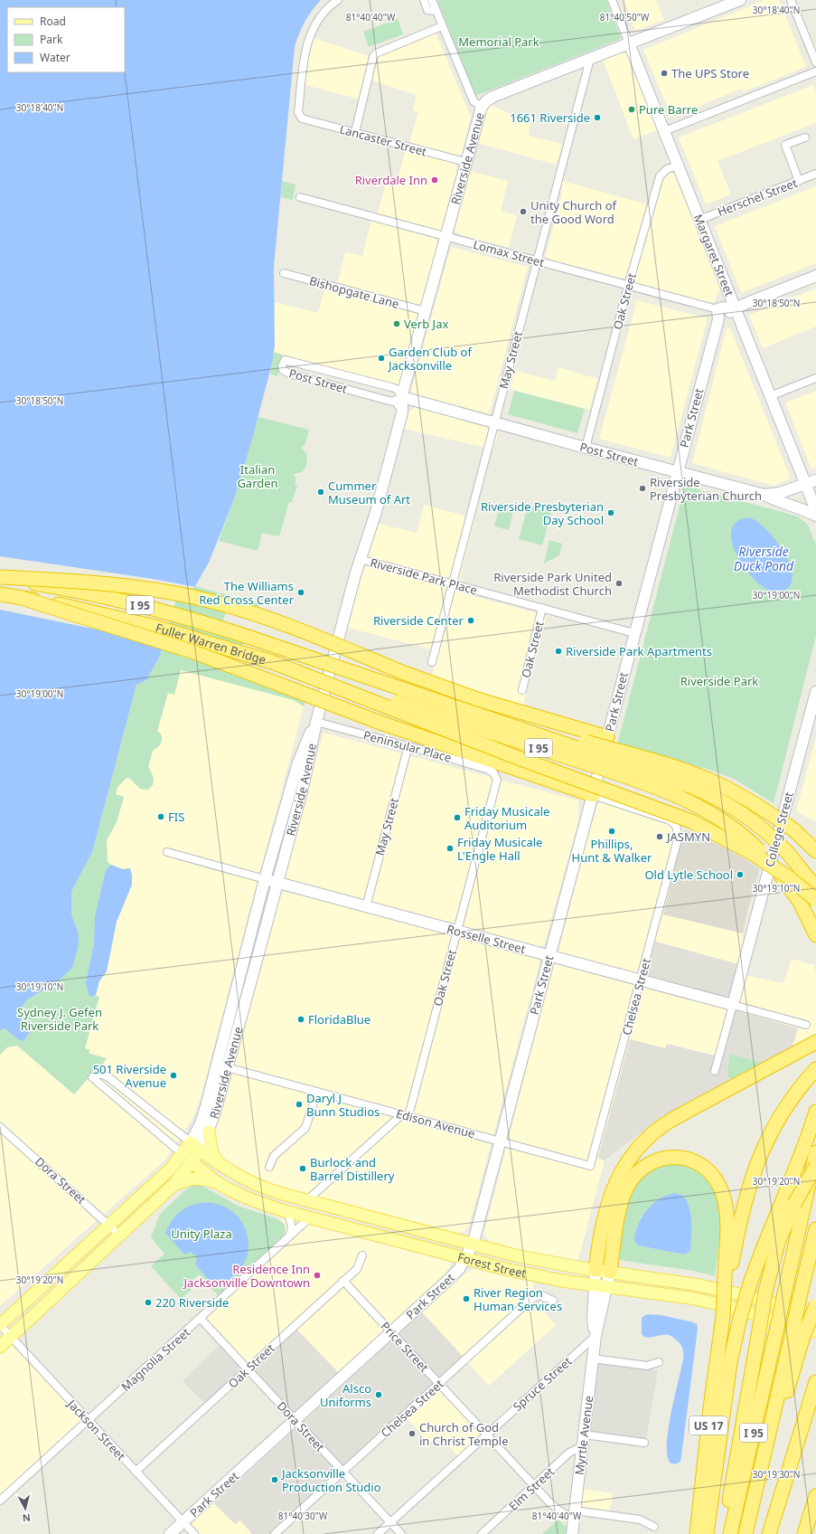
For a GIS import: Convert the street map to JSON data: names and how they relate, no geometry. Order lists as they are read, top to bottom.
{
  "streets": {
    "highway": ["I 95", "Fuller Warren Bridge", "US 17"],
    "main road": [
      "Riverside Avenue",
      "Margaret Street",
      "Post Street",
      "Park Street",
      "College Street",
      "Rosselle Street",
      "Forest Street",
      "Myrtle Avenue"
    ],
    "street": [
      "Lancaster Street",
      "Herschel Street",
      "Lomax Street",
      "Bishopgate Lane",
      "Oak Street",
      "May Street",
      "Riverside Park Place",
      "Peninsular Place",
      "Chelsea Street",
      "Edison Avenue",
      "Dora Street",
      "Price Street",
      "Magnolia Street",
      "Spruce Street",
      "Jackson Street",
      "Elm Street"
    ]
  },
  "crossings": [
    ["Lancaster Street", "Riverside Avenue"],
    ["Riverside Avenue", "Lomax Street"],
    ["Riverside Avenue", "Margaret Street"],
    ["Riverside Avenue", "Bishopgate Lane"],
    ["Riverside Avenue", "May Street"],
    ["Riverside Avenue", "Post Street"],
    ["Riverside Avenue", "Riverside Park Place"],
    ["Riverside Avenue", "Peninsular Place"],
    ["Riverside Avenue", "Rosselle Street"],
    ["Riverside Avenue", "Edison Avenue"],
    ["Riverside Avenue", "Dora Street"],
    ["Riverside Avenue", "Forest Street"],
    ["Riverside Avenue", "Jackson Street"],
    ["Herschel Street", "Margaret Street"],
    ["Lomax Street", "Oak Street"],
    ["Lomax Street", "May Street"],
    ["Lomax Street", "Park Street"],
    ["Margaret Street", "Oak Street"],
    ["Margaret Street", "Post Street"],
    ["Oak Street", "Post Street"],
    ["Oak Street", "Riverside Park Place"],
    ["Oak Street", "Peninsular Place"],
    ["Oak Street", "Rosselle Street"],
    ["Oak Street", "Edison Avenue"],
    ["Oak Street", "Dora Street"],
    ["Oak Street", "Price Street"],
    ["Oak Street", "Jackson Street"],
    ["May Street", "Post Street"],
    ["May Street", "Riverside Park Place"],
    ["May Street", "Peninsular Place"],
    ["May Street", "Rosselle Street"],
    ["Post Street", "Park Street"],
    ["Park Street", "Riverside Park Place"],
    ["Park Street", "Rosselle Street"],
    ["Park Street", "Chelsea Street"],
    ["Park Street", "Edison Avenue"],
    ["Park Street", "Dora Street"],
    ["Park Street", "Forest Street"],
    ["Park Street", "Price Street"],
    ["Park Street", "Jackson Street"],
    ["I 95", "Fuller Warren Bridge"],
    ["College Street", "Rosselle Street"],
    ["Rosselle Street", "Chelsea Street"],
    ["Chelsea Street", "Edison Avenue"],
    ["Chelsea Street", "Dora Street"],
    ["Chelsea Street", "Price Street"],
    ["Dora Street", "Magnolia Street"],
    ["Dora Street", "Spruce Street"],
    ["Forest Street", "Magnolia Street"],
    ["Forest Street", "Myrtle Avenue"],
    ["Price Street", "Spruce Street"],
    ["Price Street", "Myrtle Avenue"],
    ["Price Street", "Elm Street"],
    ["Magnolia Street", "Jackson Street"],
    ["Spruce Street", "Myrtle Avenue"],
    ["Myrtle Avenue", "Elm Street"]
  ],
  "water": ["Riverside Duck Pond"],
  "parks": [
    "Memorial Park",
    "Italian Garden",
    "Riverside Park",
    "Sydney J. Gefen Riverside Park",
    "Unity Plaza"
  ],
  "places": [
    "The UPS Store",
    "Pure Barre",
    "1661 Riverside",
    "Riverdale Inn",
    "Unity Church of the Good Word",
    "Verb Jax",
    "Garden Club of Jacksonville",
    "Riverside Presbyterian Church",
    "Cummer Museum of Art",
    "Riverside Presbyterian Day School",
    "Riverside Park United Methodist Church",
    "The Williams Red Cross Center",
    "Riverside Center",
    "Riverside Park Apartments",
    "FIS",
    "Friday Musicale Auditorium",
    "Phillips, Hunt & Walker",
    "JASMYN",
    "Friday Musicale L'Engle Hall",
    "Old Lytle School",
    "FloridaBlue",
    "501 Riverside Avenue",
    "Daryl J Bunn Studios",
    "Burlock and Barrel Distillery",
    "Residence Inn Jacksonville Downtown",
    "River Region Human Services",
    "220 Riverside",
    "Alsco Uniforms",
    "Church of God in Christ Temple",
    "Jacksonville Production Studio"
  ],
  "legend": ["Road", "Park", "Water"],
  "north": "bottom",
  "coordinates": [
    "30°18'40\"N",
    "81°40'40\"W",
    "81°40'50\"W",
    "30°18'50\"N",
    "30°19'00\"N",
    "30°19'10\"N",
    "30°19'20\"N",
    "30°19'30\"N",
    "81°40'30\"W"
  ]
}
